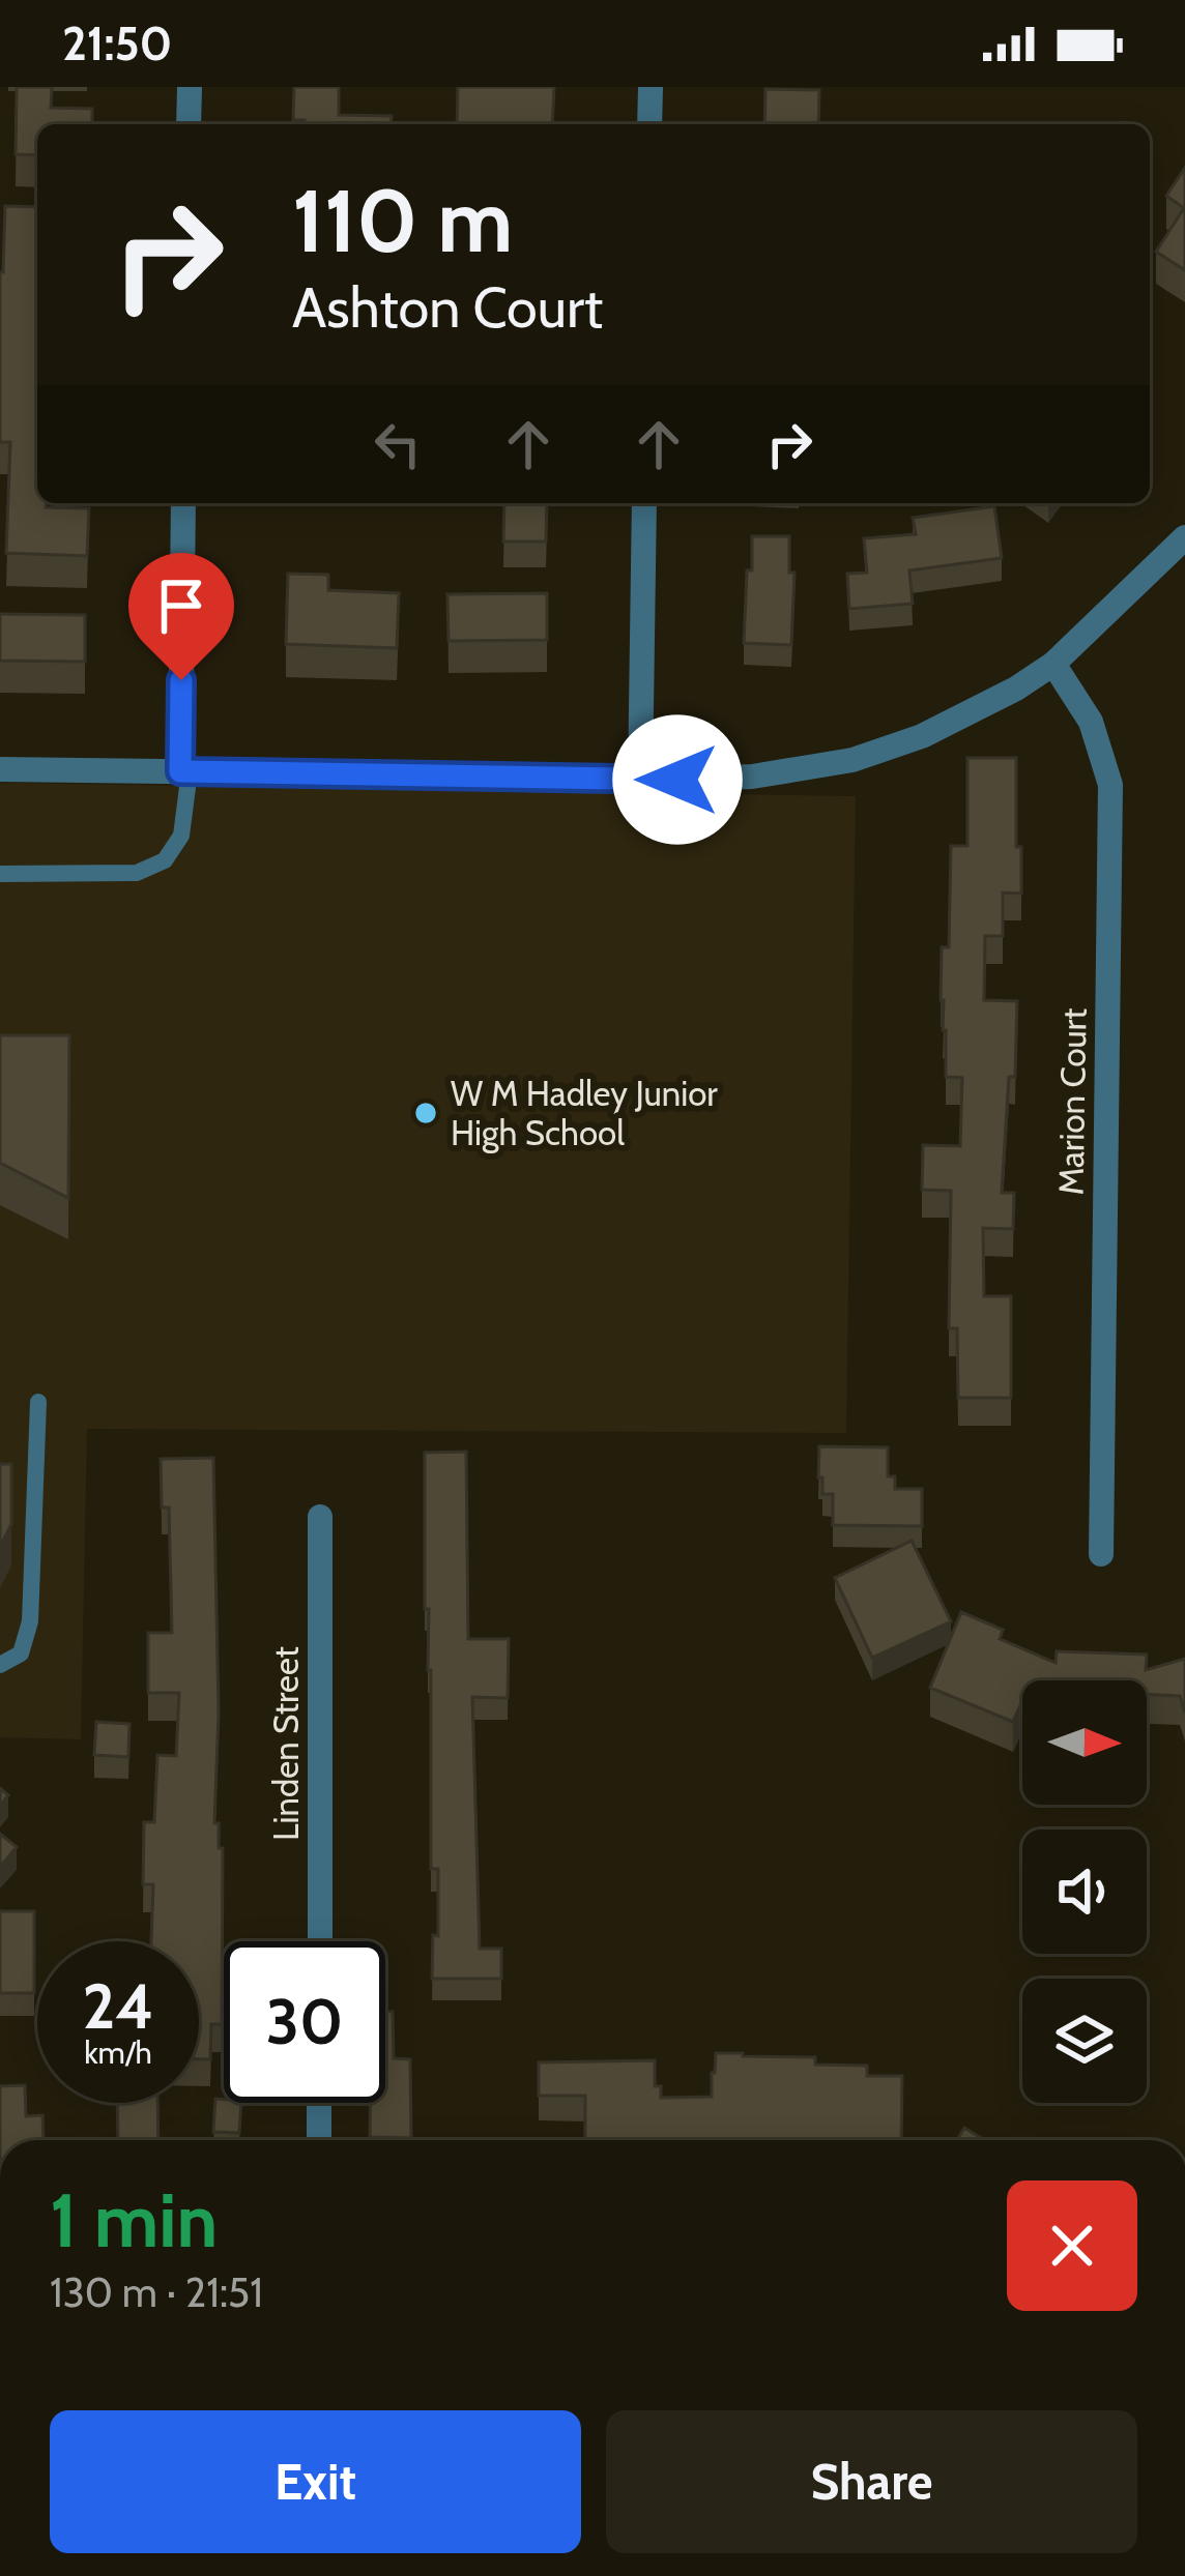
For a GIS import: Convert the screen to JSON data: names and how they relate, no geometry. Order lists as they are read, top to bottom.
{
  "streets": {
    "street": ["Marion Court", "Linden Street"]
  },
  "places": ["W M Hadley Junior High School"],
  "north": "right",
  "page": {
    "status": "21:50",
    "turn": ["110 m", "Ashton Court"],
    "speed": "24 km/h",
    "limit": "30",
    "heading": ["1 min", "130 m · 21:51"],
    "buttons": ["Exit", "Share"]
  }
}
